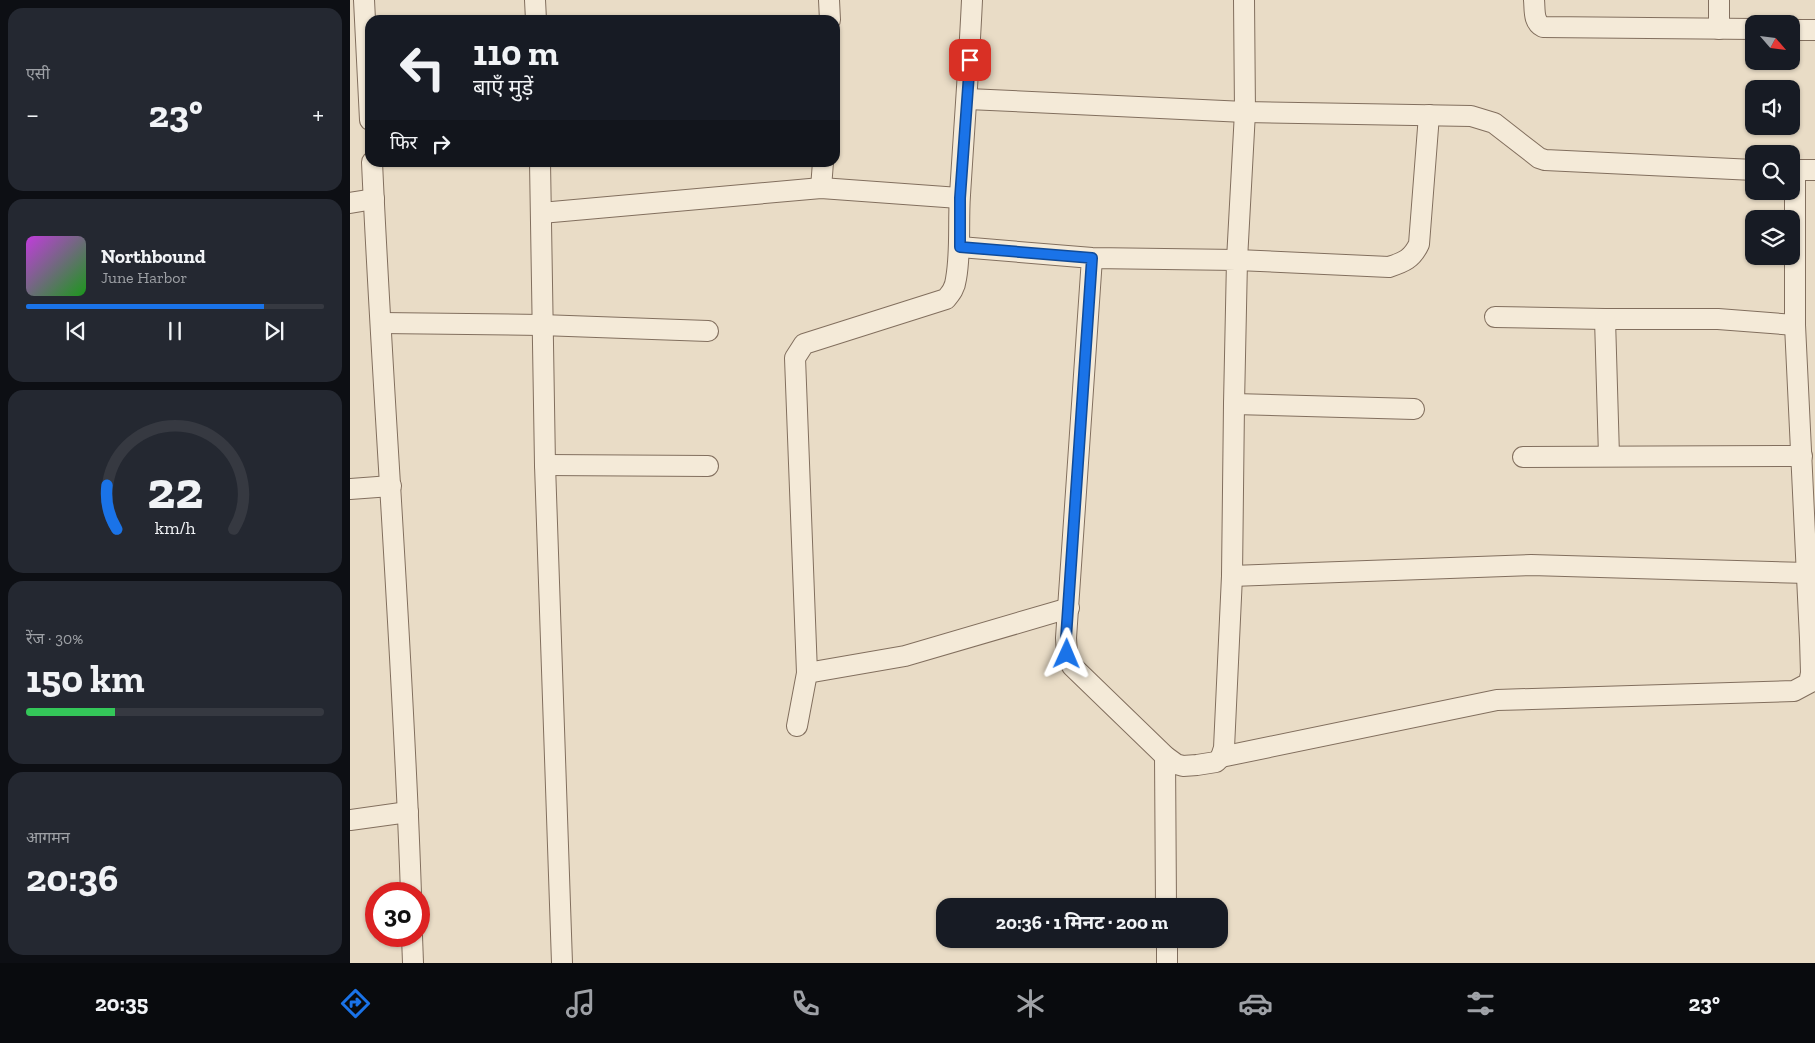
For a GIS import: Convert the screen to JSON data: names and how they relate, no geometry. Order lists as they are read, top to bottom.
{
  "north": "bottom right",
  "page": {
    "tile": [
      "एसी",
      ["रेंज · 30%", "150 km"],
      ["आगमन", "20:36"]
    ],
    "turn": ["110 m", "बाएँ मुड़ें"],
    "heat": ["−", "23°", "+"],
    "then": "फिर",
    "song": ["Northbound", "June Harbor"],
    "limit": "30",
    "trip": "20:36 · 1 मिनट · 200 m",
    "tabs": ["20:35", "23°"],
    "gauge": ["22", "km/h"]
  }
}
